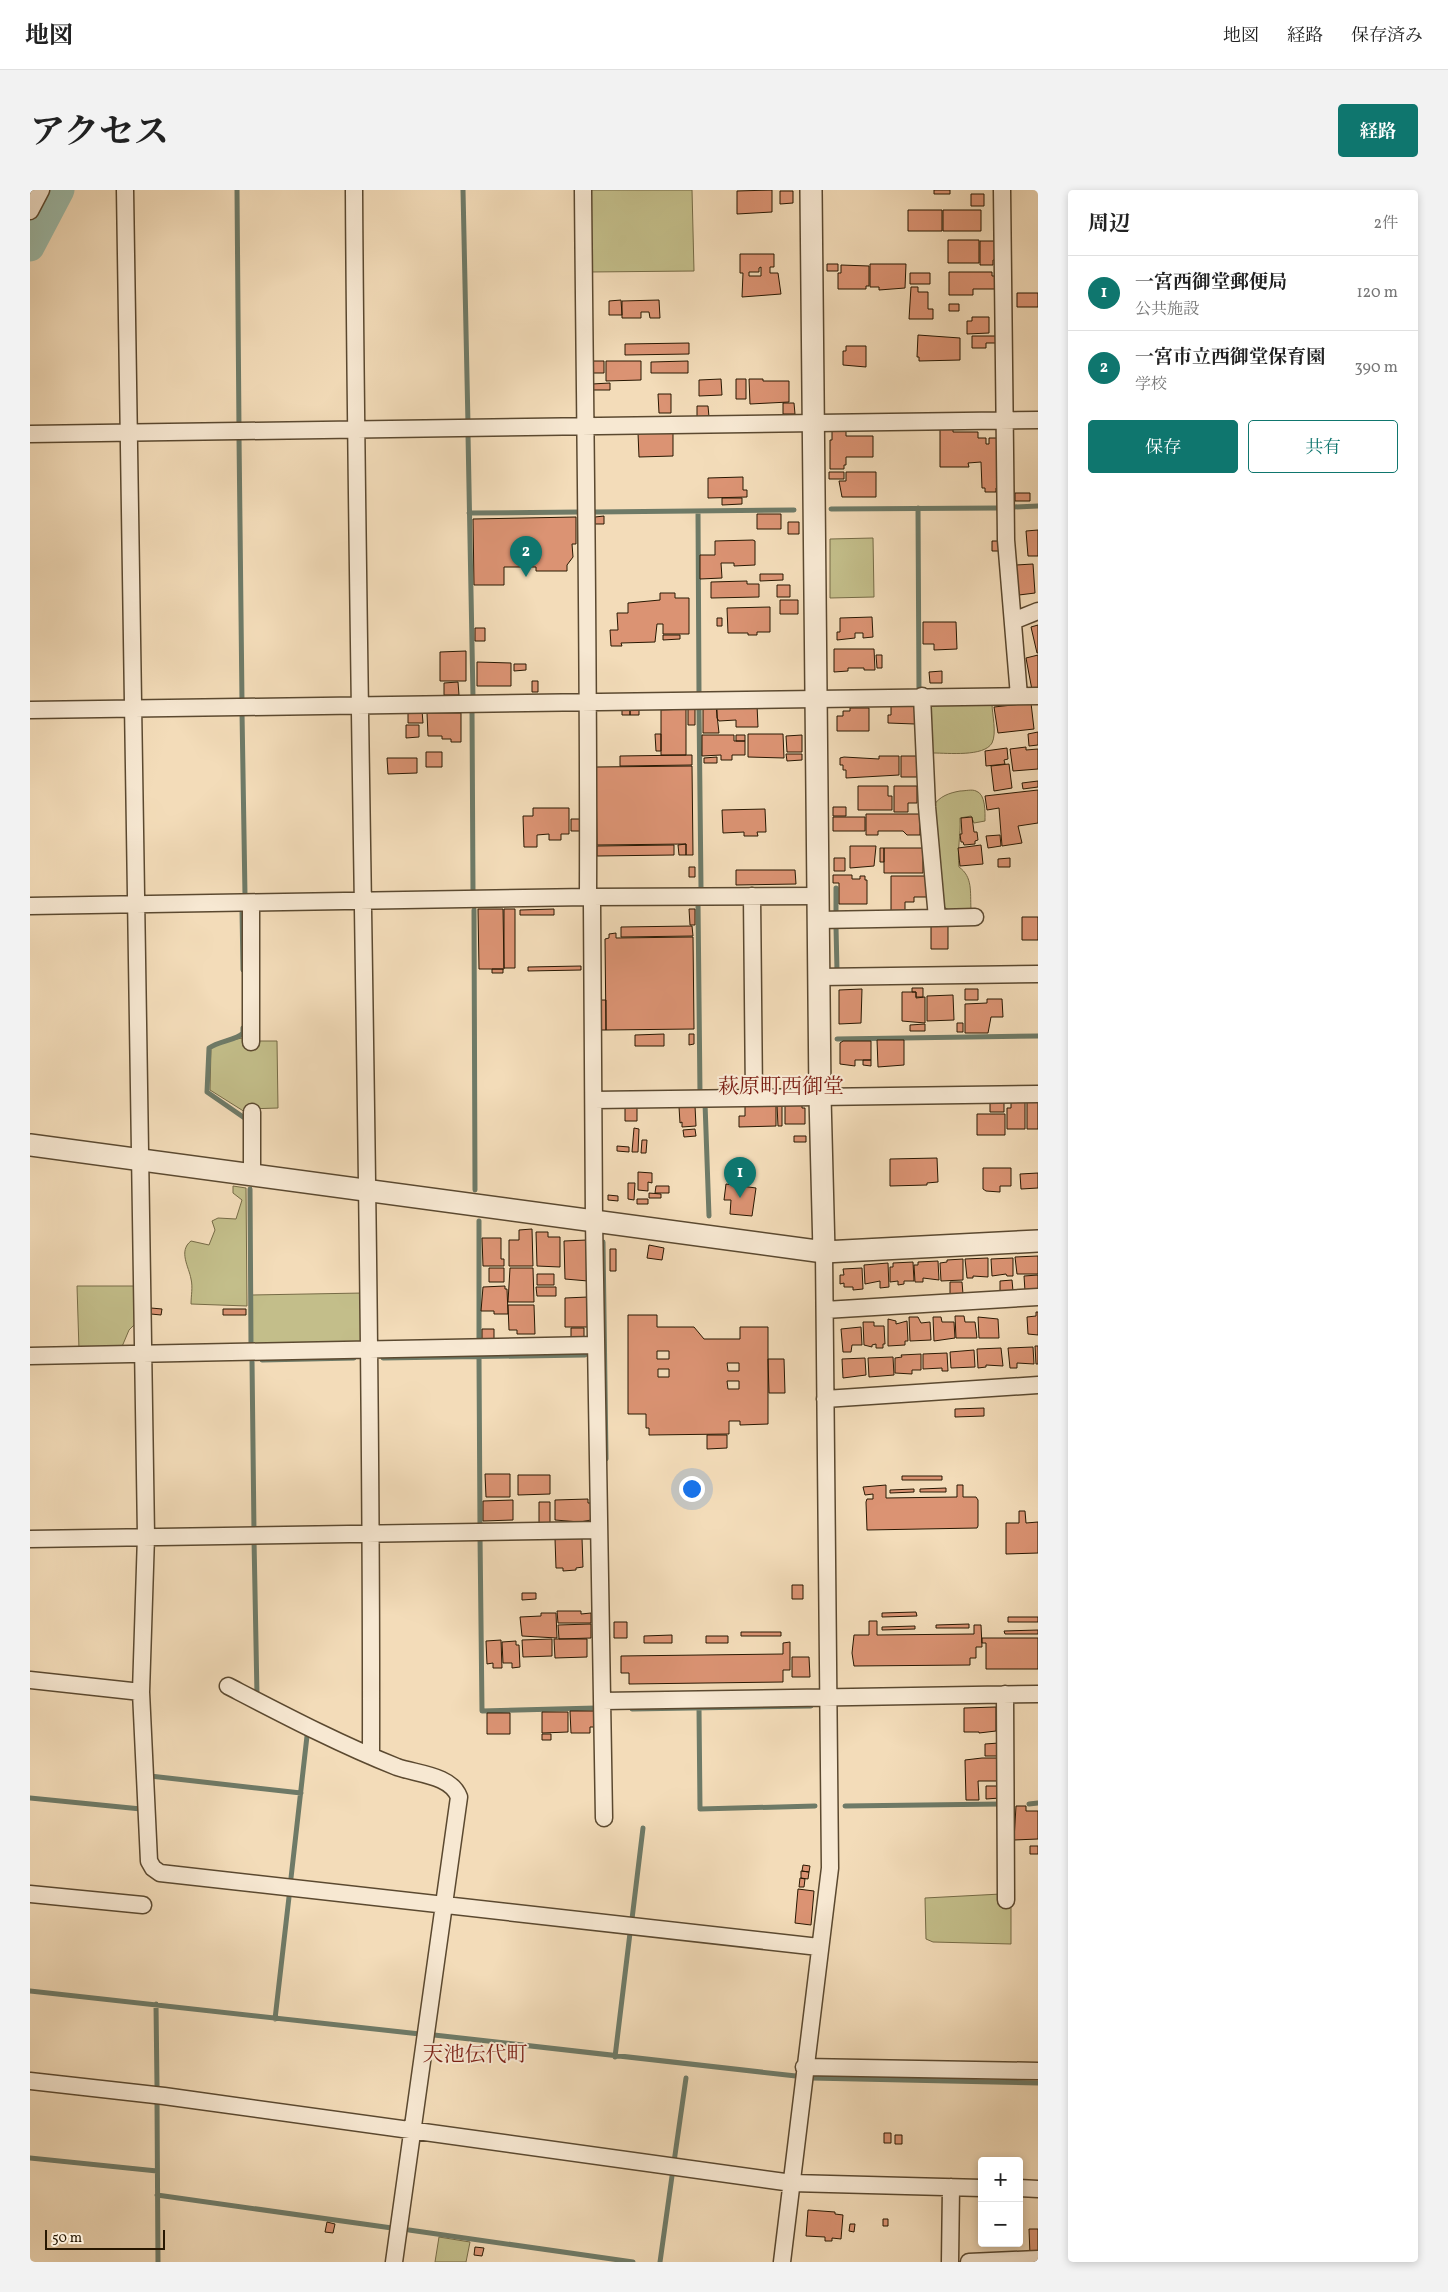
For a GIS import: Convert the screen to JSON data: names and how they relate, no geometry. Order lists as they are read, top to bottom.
{
  "districts": ["萩原町西御堂", "天池伝代町"],
  "scale_bar": "50 m",
  "page": {
    "header": "地図",
    "nav": ["地図", "経路", "保存済み"],
    "title": "アクセス",
    "buttons": [
      "経路",
      ["保存", "共有"]
    ],
    "heading": ["周辺", "2件"],
    "list": [
      {
        "mark": "1",
        "name": "一宮西御堂郵便局",
        "note": "公共施設",
        "value": "120 m"
      },
      {
        "mark": "2",
        "name": "一宮市立西御堂保育園",
        "note": "学校",
        "value": "390 m"
      }
    ],
    "pins": ["2", "1"],
    "map_buttons": ["+", "−"],
    "scale": "50 m"
  }
}
